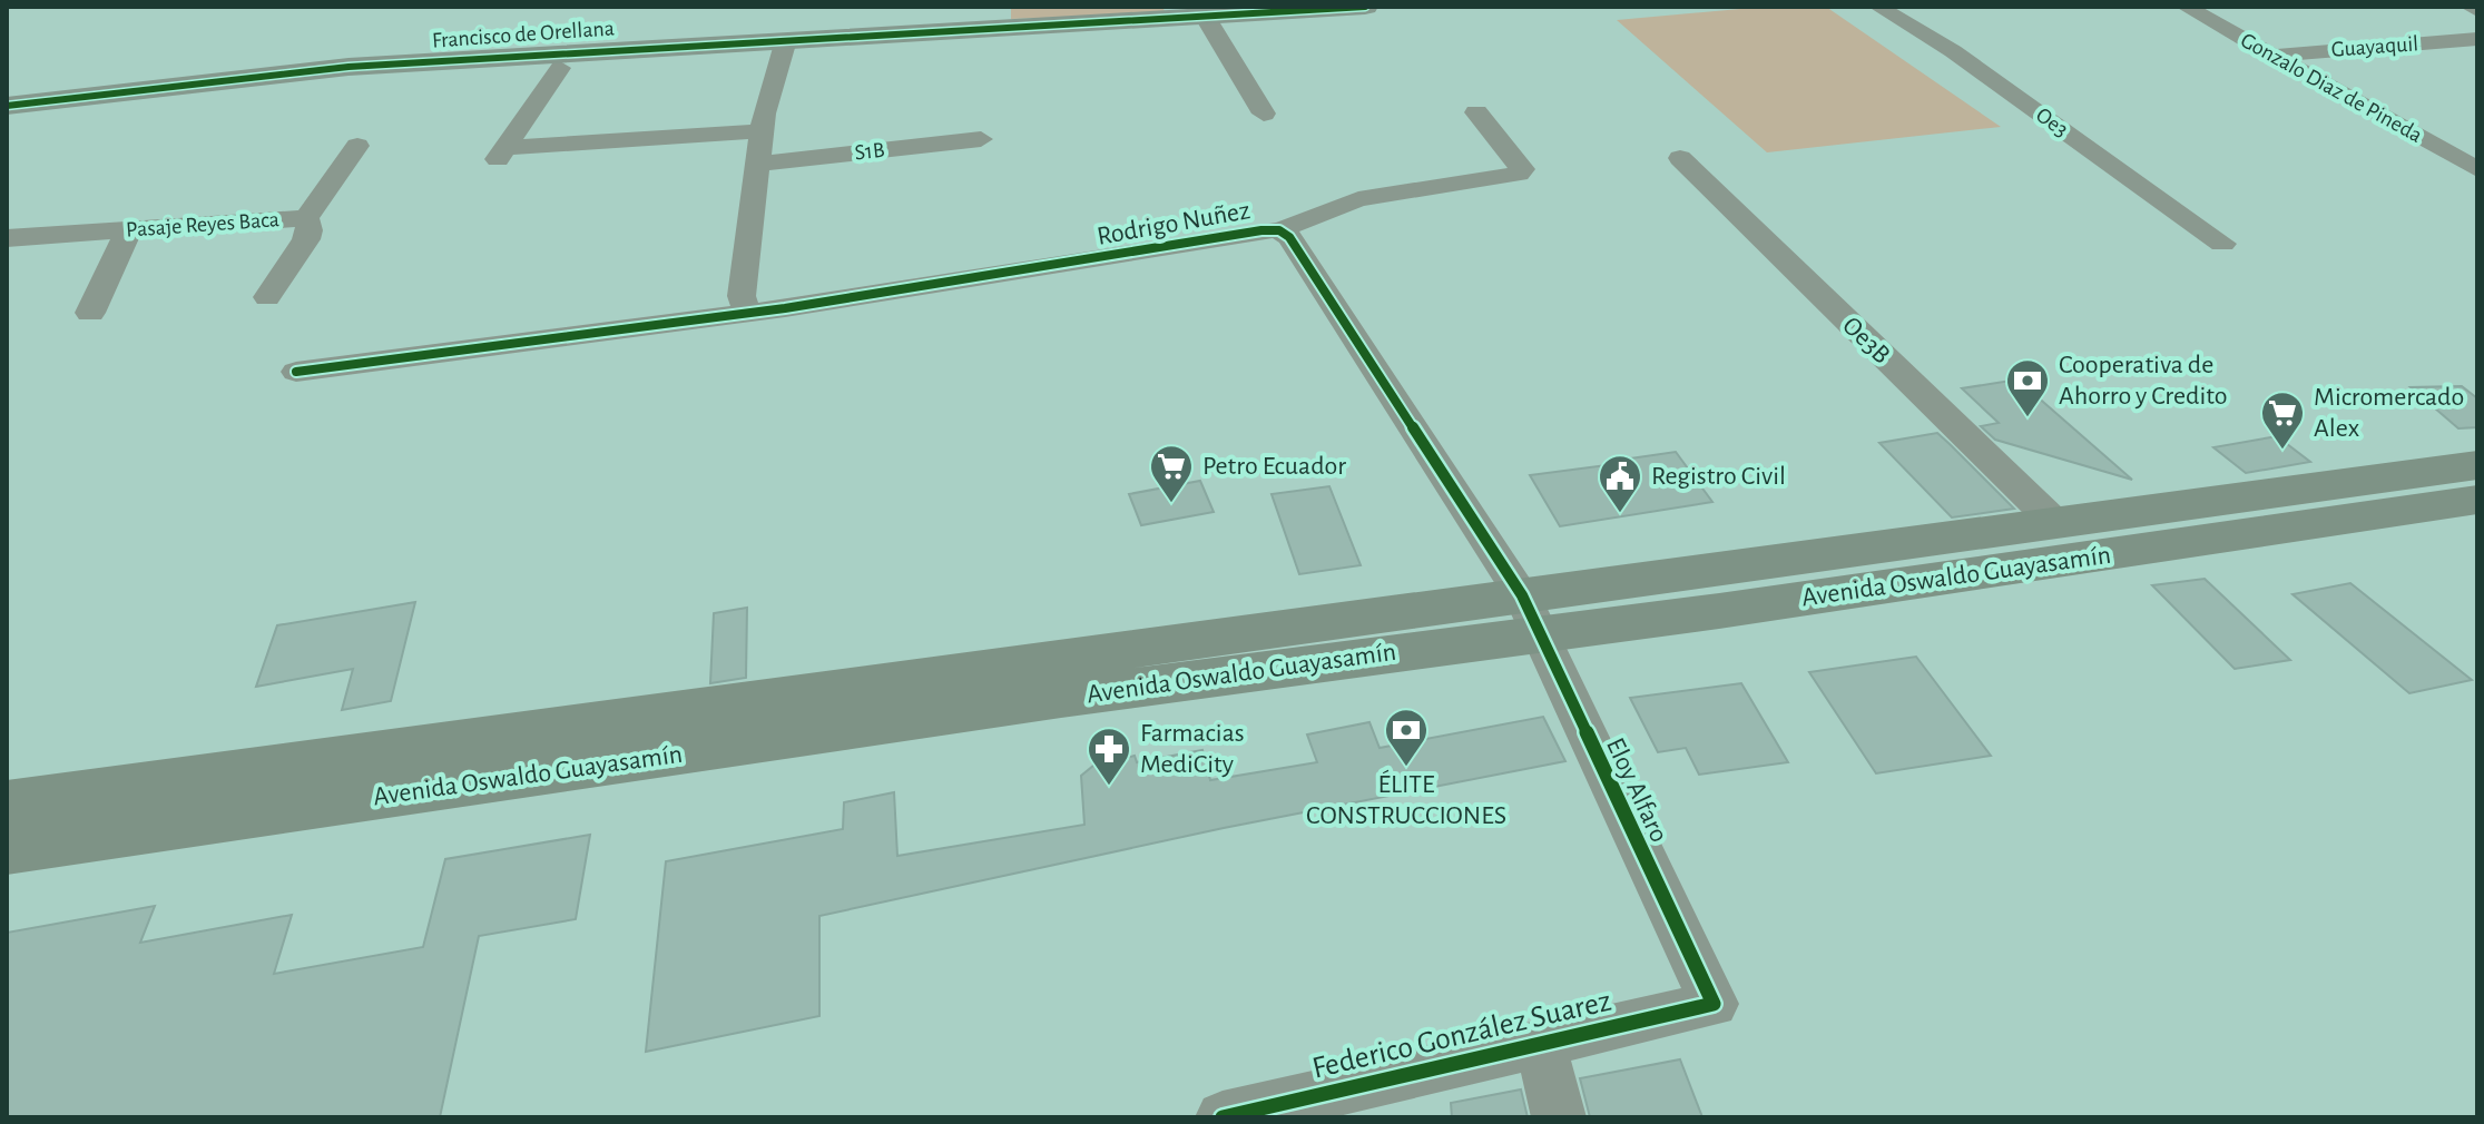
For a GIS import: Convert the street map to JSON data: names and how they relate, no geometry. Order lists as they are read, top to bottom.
{
  "streets": {
    "main road": ["Avenida Oswaldo Guayasamín"],
    "street": [
      "Francisco de Orellana",
      "Guayaquil",
      "Gonzalo Diaz de Pineda",
      "Oe3",
      "S1B",
      "Rodrigo Nuñez",
      "Pasaje Reyes Baca",
      "Oe3B",
      "Eloy Alfaro",
      "Federico González Suarez"
    ]
  },
  "crossings": [
    ["Guayaquil", "Gonzalo Diaz de Pineda"],
    ["Rodrigo Nuñez", "Avenida Oswaldo Guayasamín"],
    ["Rodrigo Nuñez", "Eloy Alfaro"],
    ["Oe3B", "Avenida Oswaldo Guayasamín"],
    ["Avenida Oswaldo Guayasamín", "Eloy Alfaro"],
    ["Eloy Alfaro", "Federico González Suarez"]
  ],
  "places": {
    "bank": ["Cooperativa de Ahorro y Credito", "ÉLITE CONSTRUCCIONES"],
    "supermarket": ["Micromercado Alex", "Petro Ecuador"],
    "public building": ["Registro Civil"],
    "pharmacy": ["Farmacias MediCity"]
  }
}
